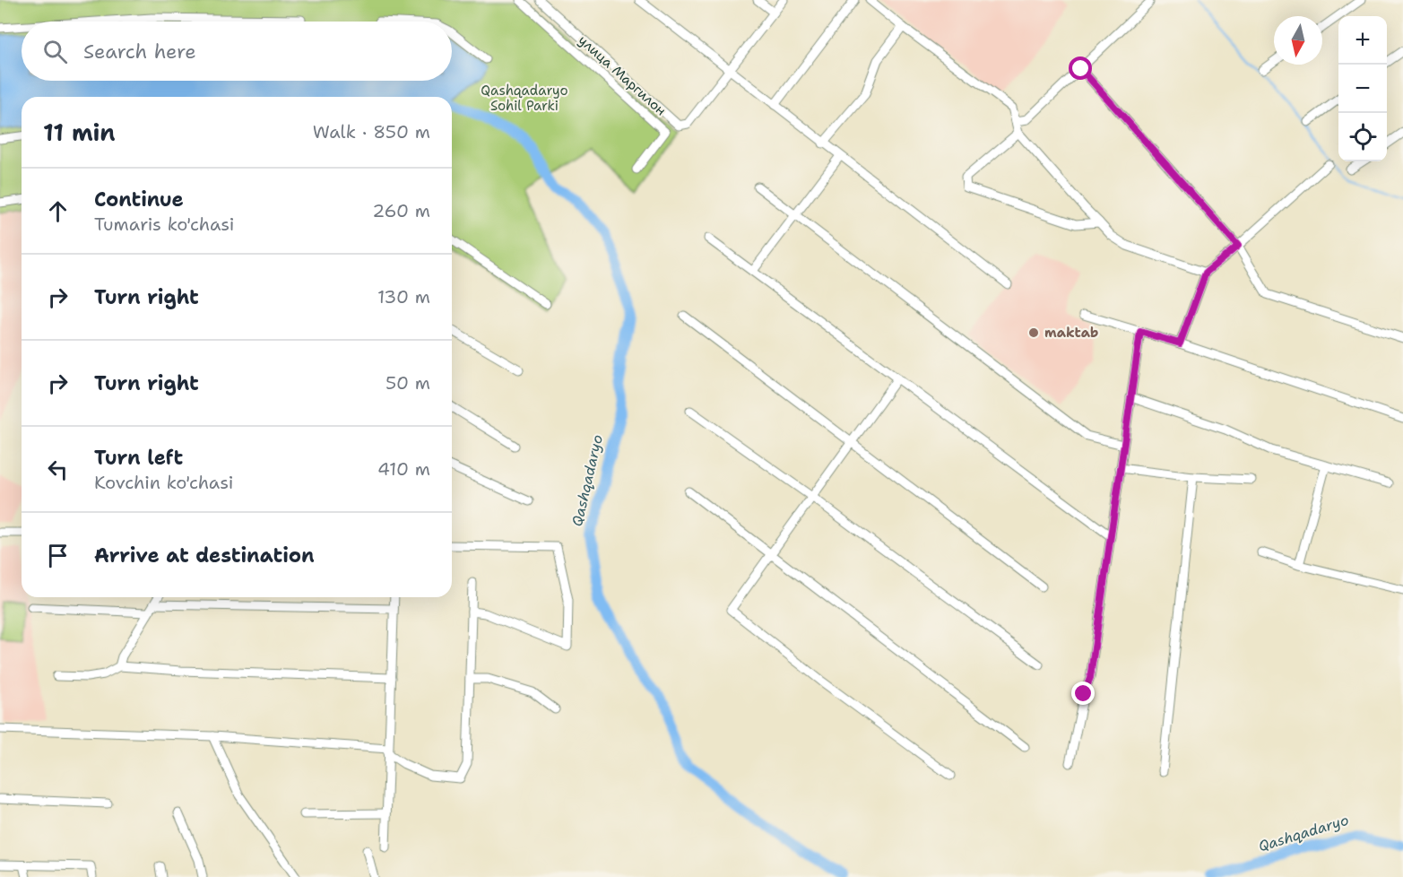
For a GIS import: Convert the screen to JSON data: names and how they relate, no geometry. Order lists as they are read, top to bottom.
{
  "streets": {
    "street": ["улица Маргилон"]
  },
  "water": ["Qashqadaryo"],
  "parks": ["Qashqadaryo Sohil Parki"],
  "places": ["maktab"],
  "north": "bottom",
  "page": {
    "map_buttons": ["+", "−"],
    "search": "Search here",
    "heading": ["11 min", "Walk · 850 m"],
    "list": [
      ["Continue", "Tumaris ko'chasi", "260 m"],
      ["Turn right", "130 m"],
      ["Turn right", "50 m"],
      ["Turn left", "Kovchin ko'chasi", "410 m"],
      "Arrive at destination"
    ]
  }
}
